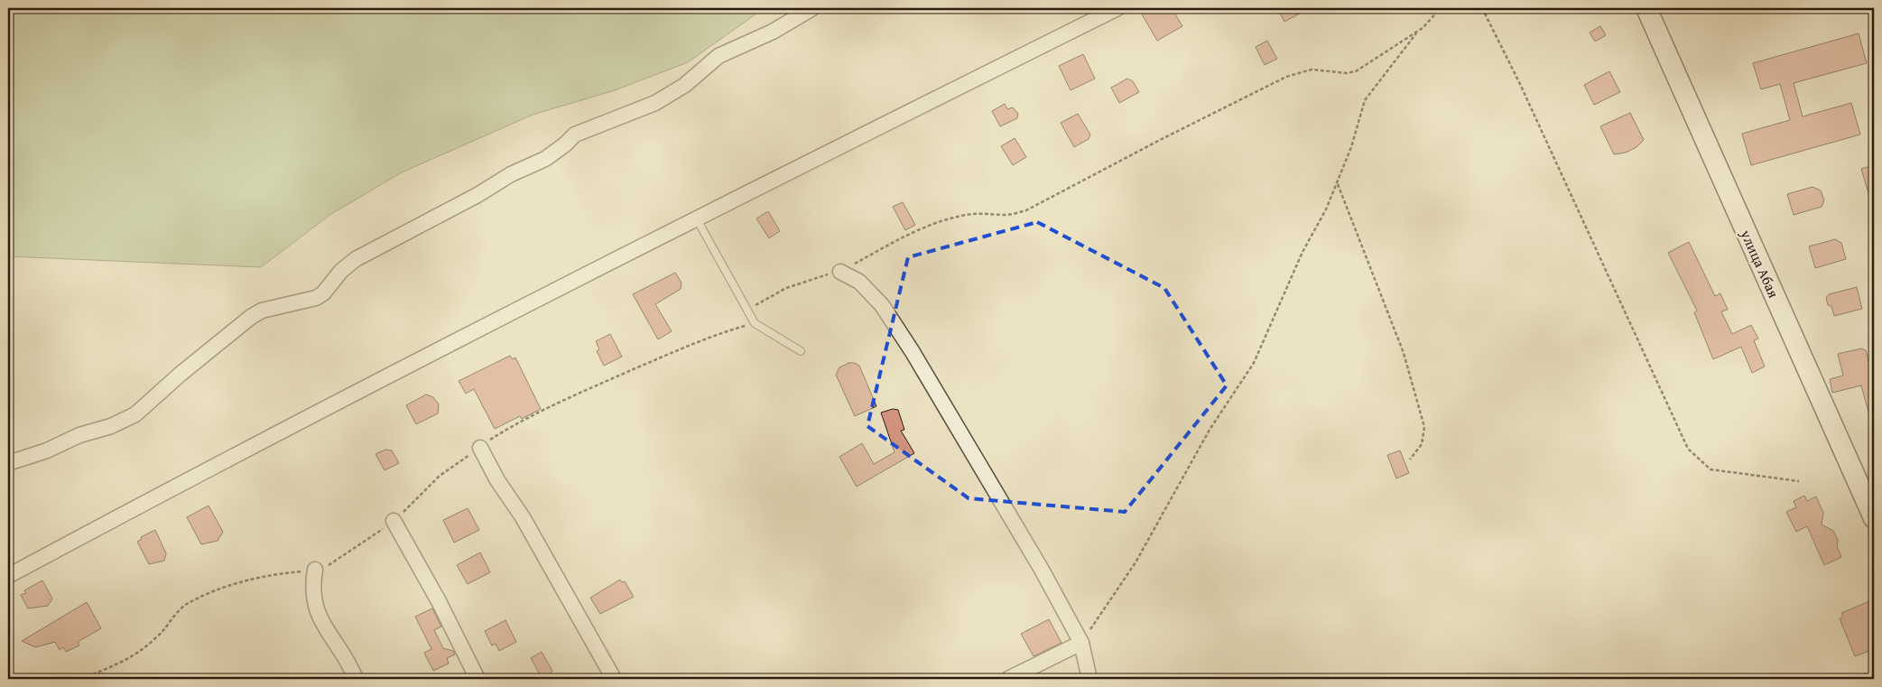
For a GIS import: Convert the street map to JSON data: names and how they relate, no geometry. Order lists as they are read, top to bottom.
{
  "streets": {
    "main road": ["улица Абая"]
  }
}
